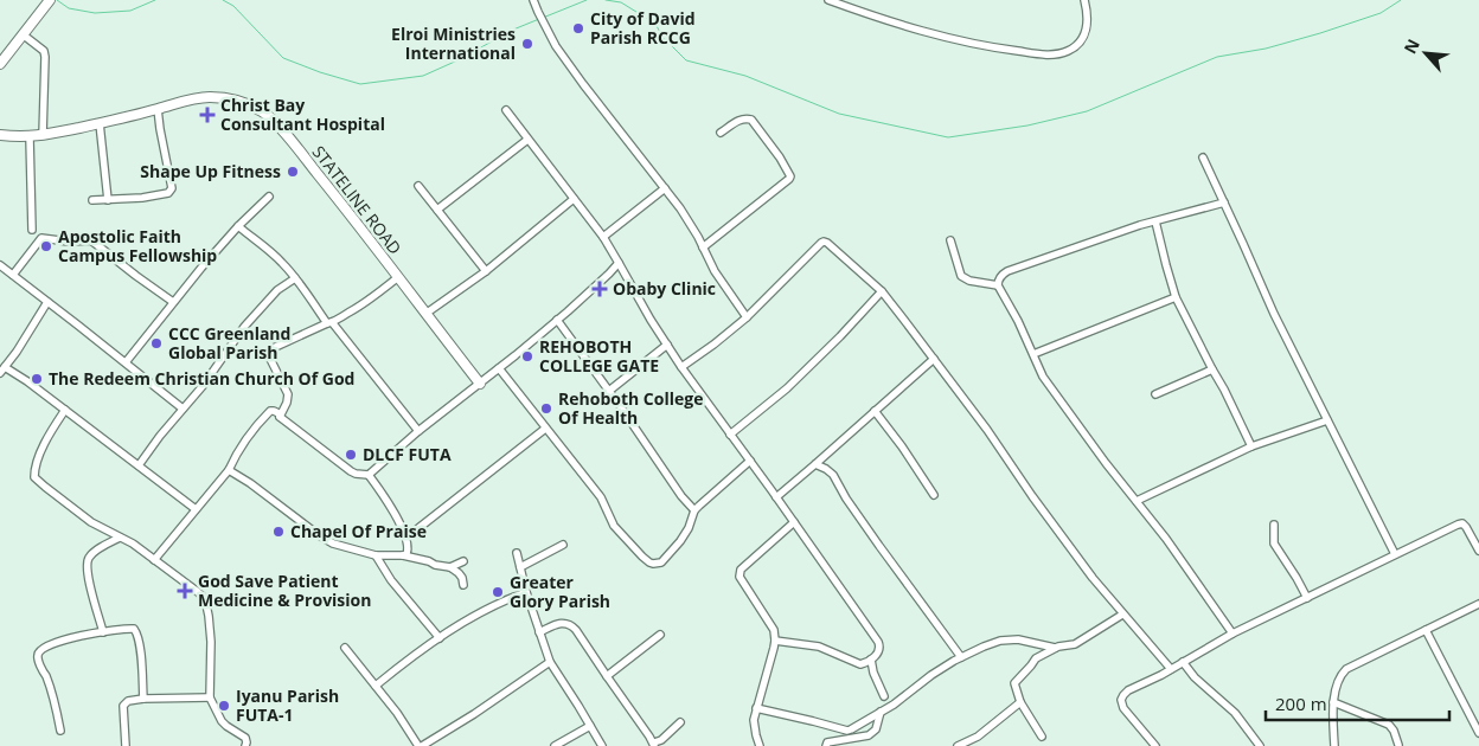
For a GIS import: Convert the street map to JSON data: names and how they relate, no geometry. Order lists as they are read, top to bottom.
{
  "streets": {
    "street": ["STATELINE ROAD"]
  },
  "places": {
    "other": [
      "City of David Parish RCCG",
      "Elroi Ministries International",
      "Shape Up Fitness",
      "Apostolic Faith Campus Fellowship",
      "CCC Greenland Global Parish",
      "REHOBOTH COLLEGE GATE",
      "The Redeem Christian Church Of God",
      "Rehoboth College Of Health",
      "DLCF FUTA",
      "Chapel Of Praise",
      "Greater Glory Parish",
      "Iyanu Parish FUTA-1"
    ],
    "health": ["Christ Bay Consultant Hospital", "Obaby Clinic", "God Save Patient Medicine & Provision"]
  },
  "scale_bar": "200 m",
  "north": "top left"
}
